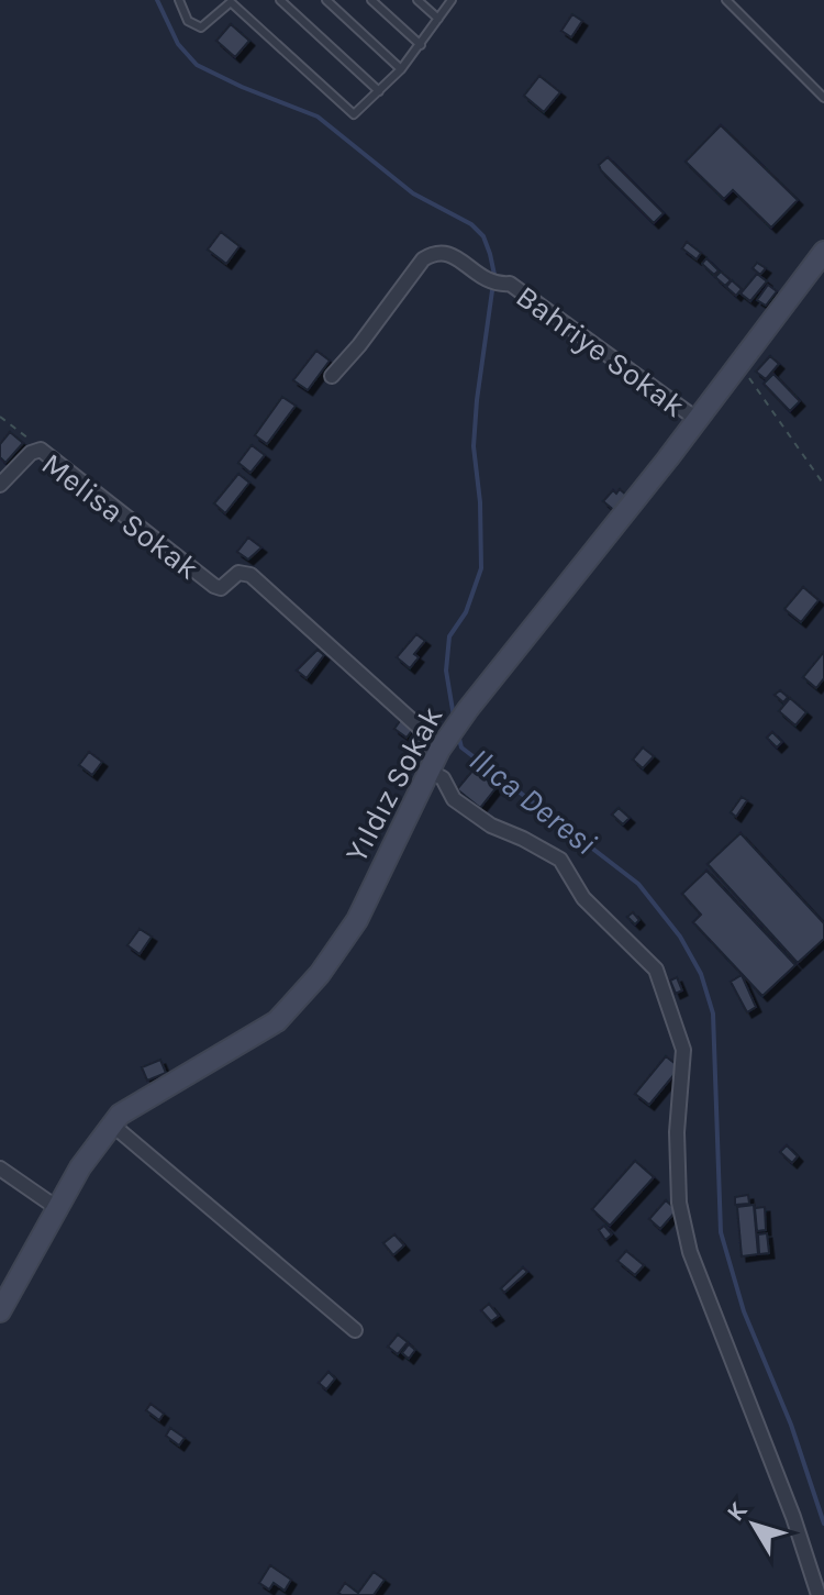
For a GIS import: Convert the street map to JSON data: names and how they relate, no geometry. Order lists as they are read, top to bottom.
{
  "streets": {
    "street": ["Bahriye Sokak", "Melisa Sokak", "Yıldız Sokak"]
  },
  "crossings": [
    ["Bahriye Sokak", "Yıldız Sokak"],
    ["Melisa Sokak", "Yıldız Sokak"]
  ],
  "water": ["Ilıca Deresi"],
  "north": "top left"
}
